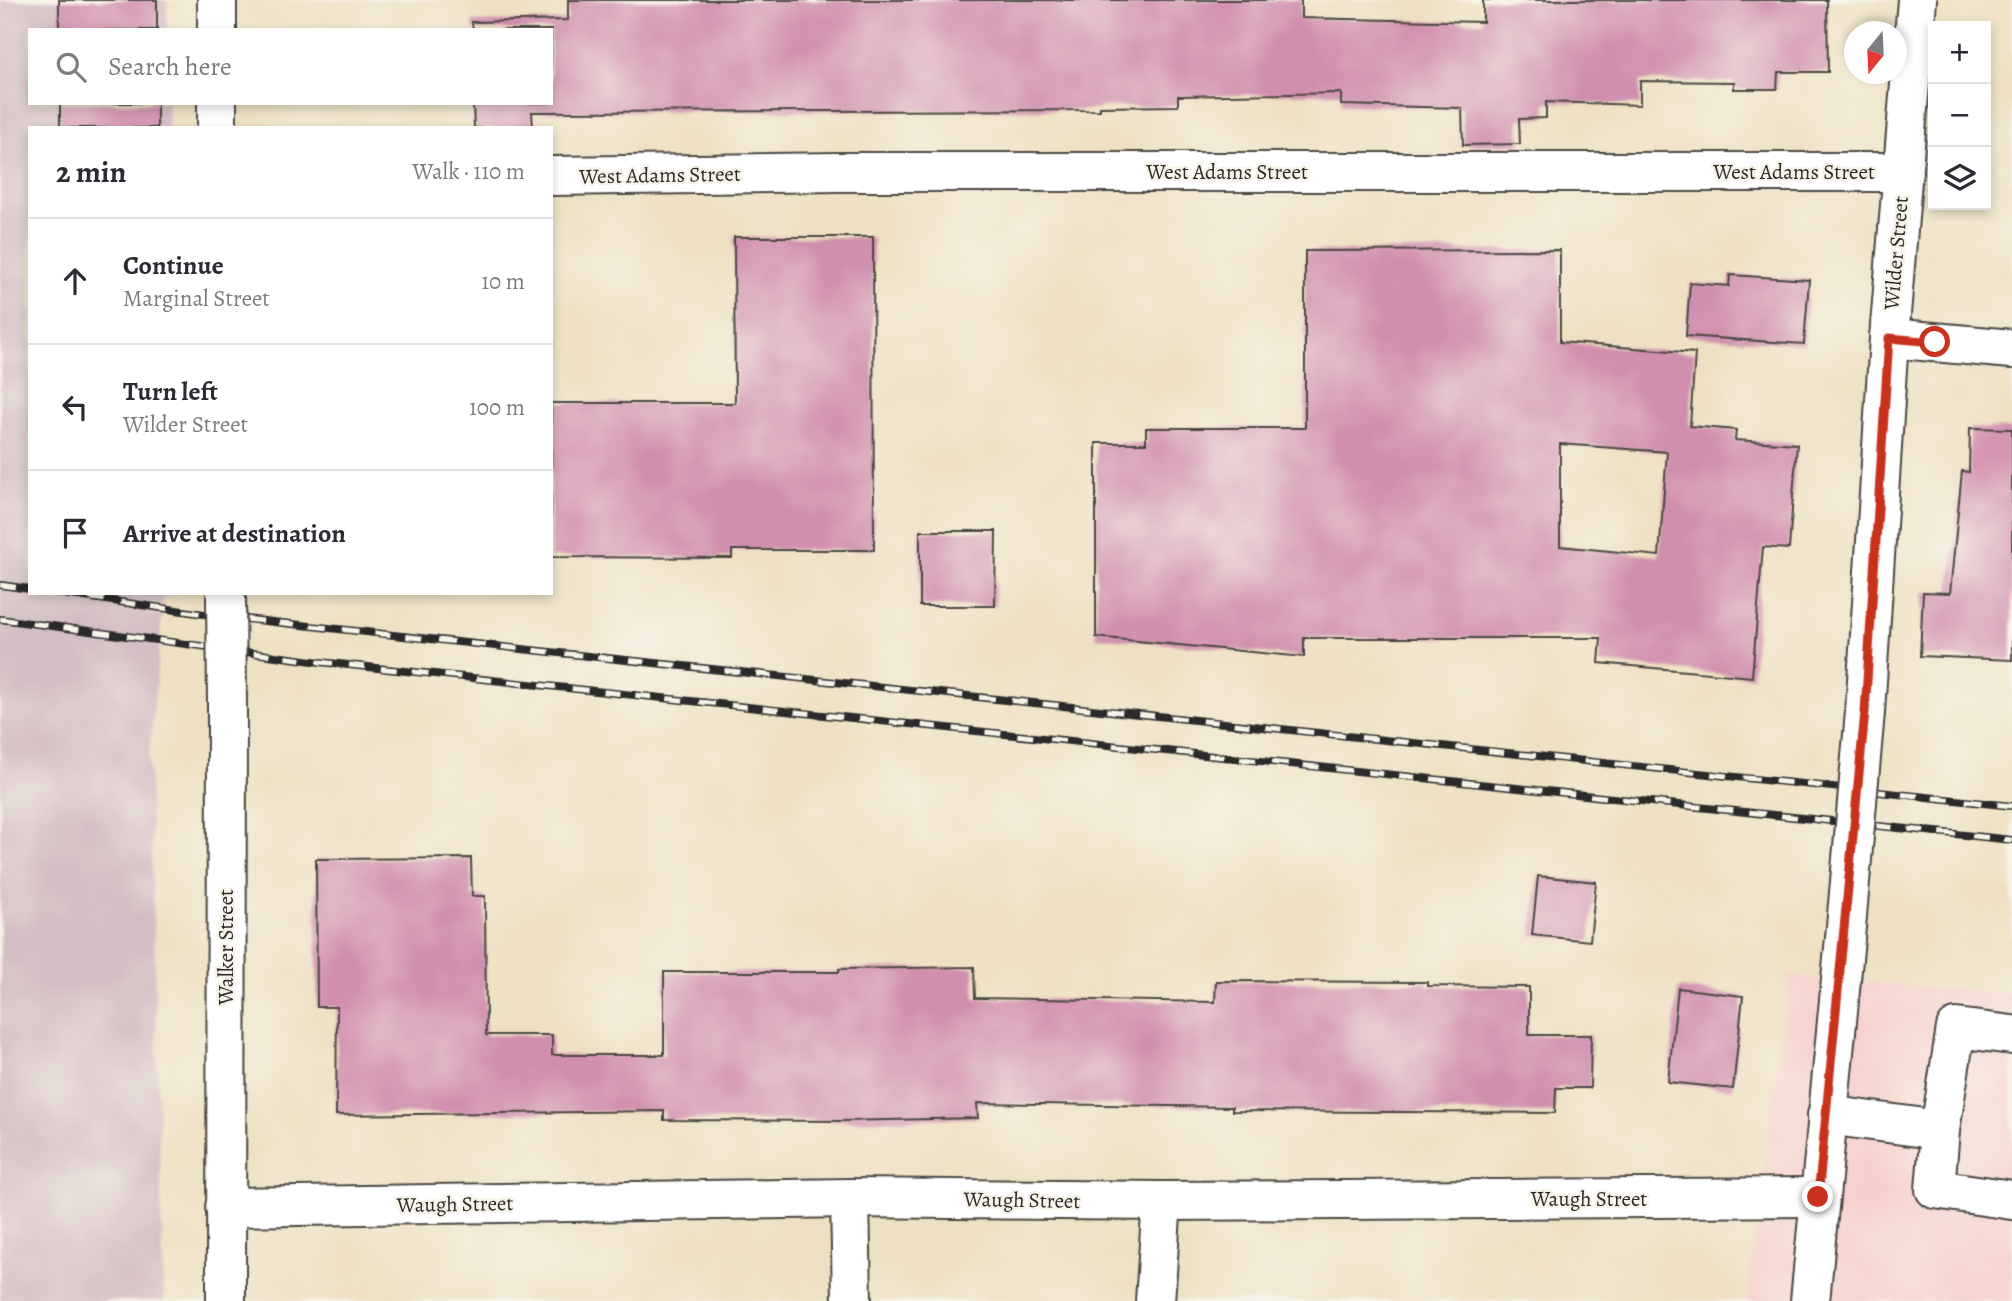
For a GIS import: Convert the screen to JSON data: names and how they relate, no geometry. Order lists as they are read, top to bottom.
{
  "streets": {
    "street": [
      "West Adams Street",
      "Wilder Street",
      "Walker Street",
      "Waugh Street"
    ]
  },
  "crossings": [
    ["West Adams Street", "Wilder Street"],
    ["Wilder Street", "Waugh Street"],
    ["Walker Street", "Waugh Street"]
  ],
  "north": "bottom",
  "page": {
    "map_buttons": ["+", "−"],
    "search": "Search here",
    "heading": ["2 min", "Walk · 110 m"],
    "list": [
      ["Continue", "Marginal Street", "10 m"],
      ["Turn left", "Wilder Street", "100 m"],
      "Arrive at destination"
    ]
  }
}
